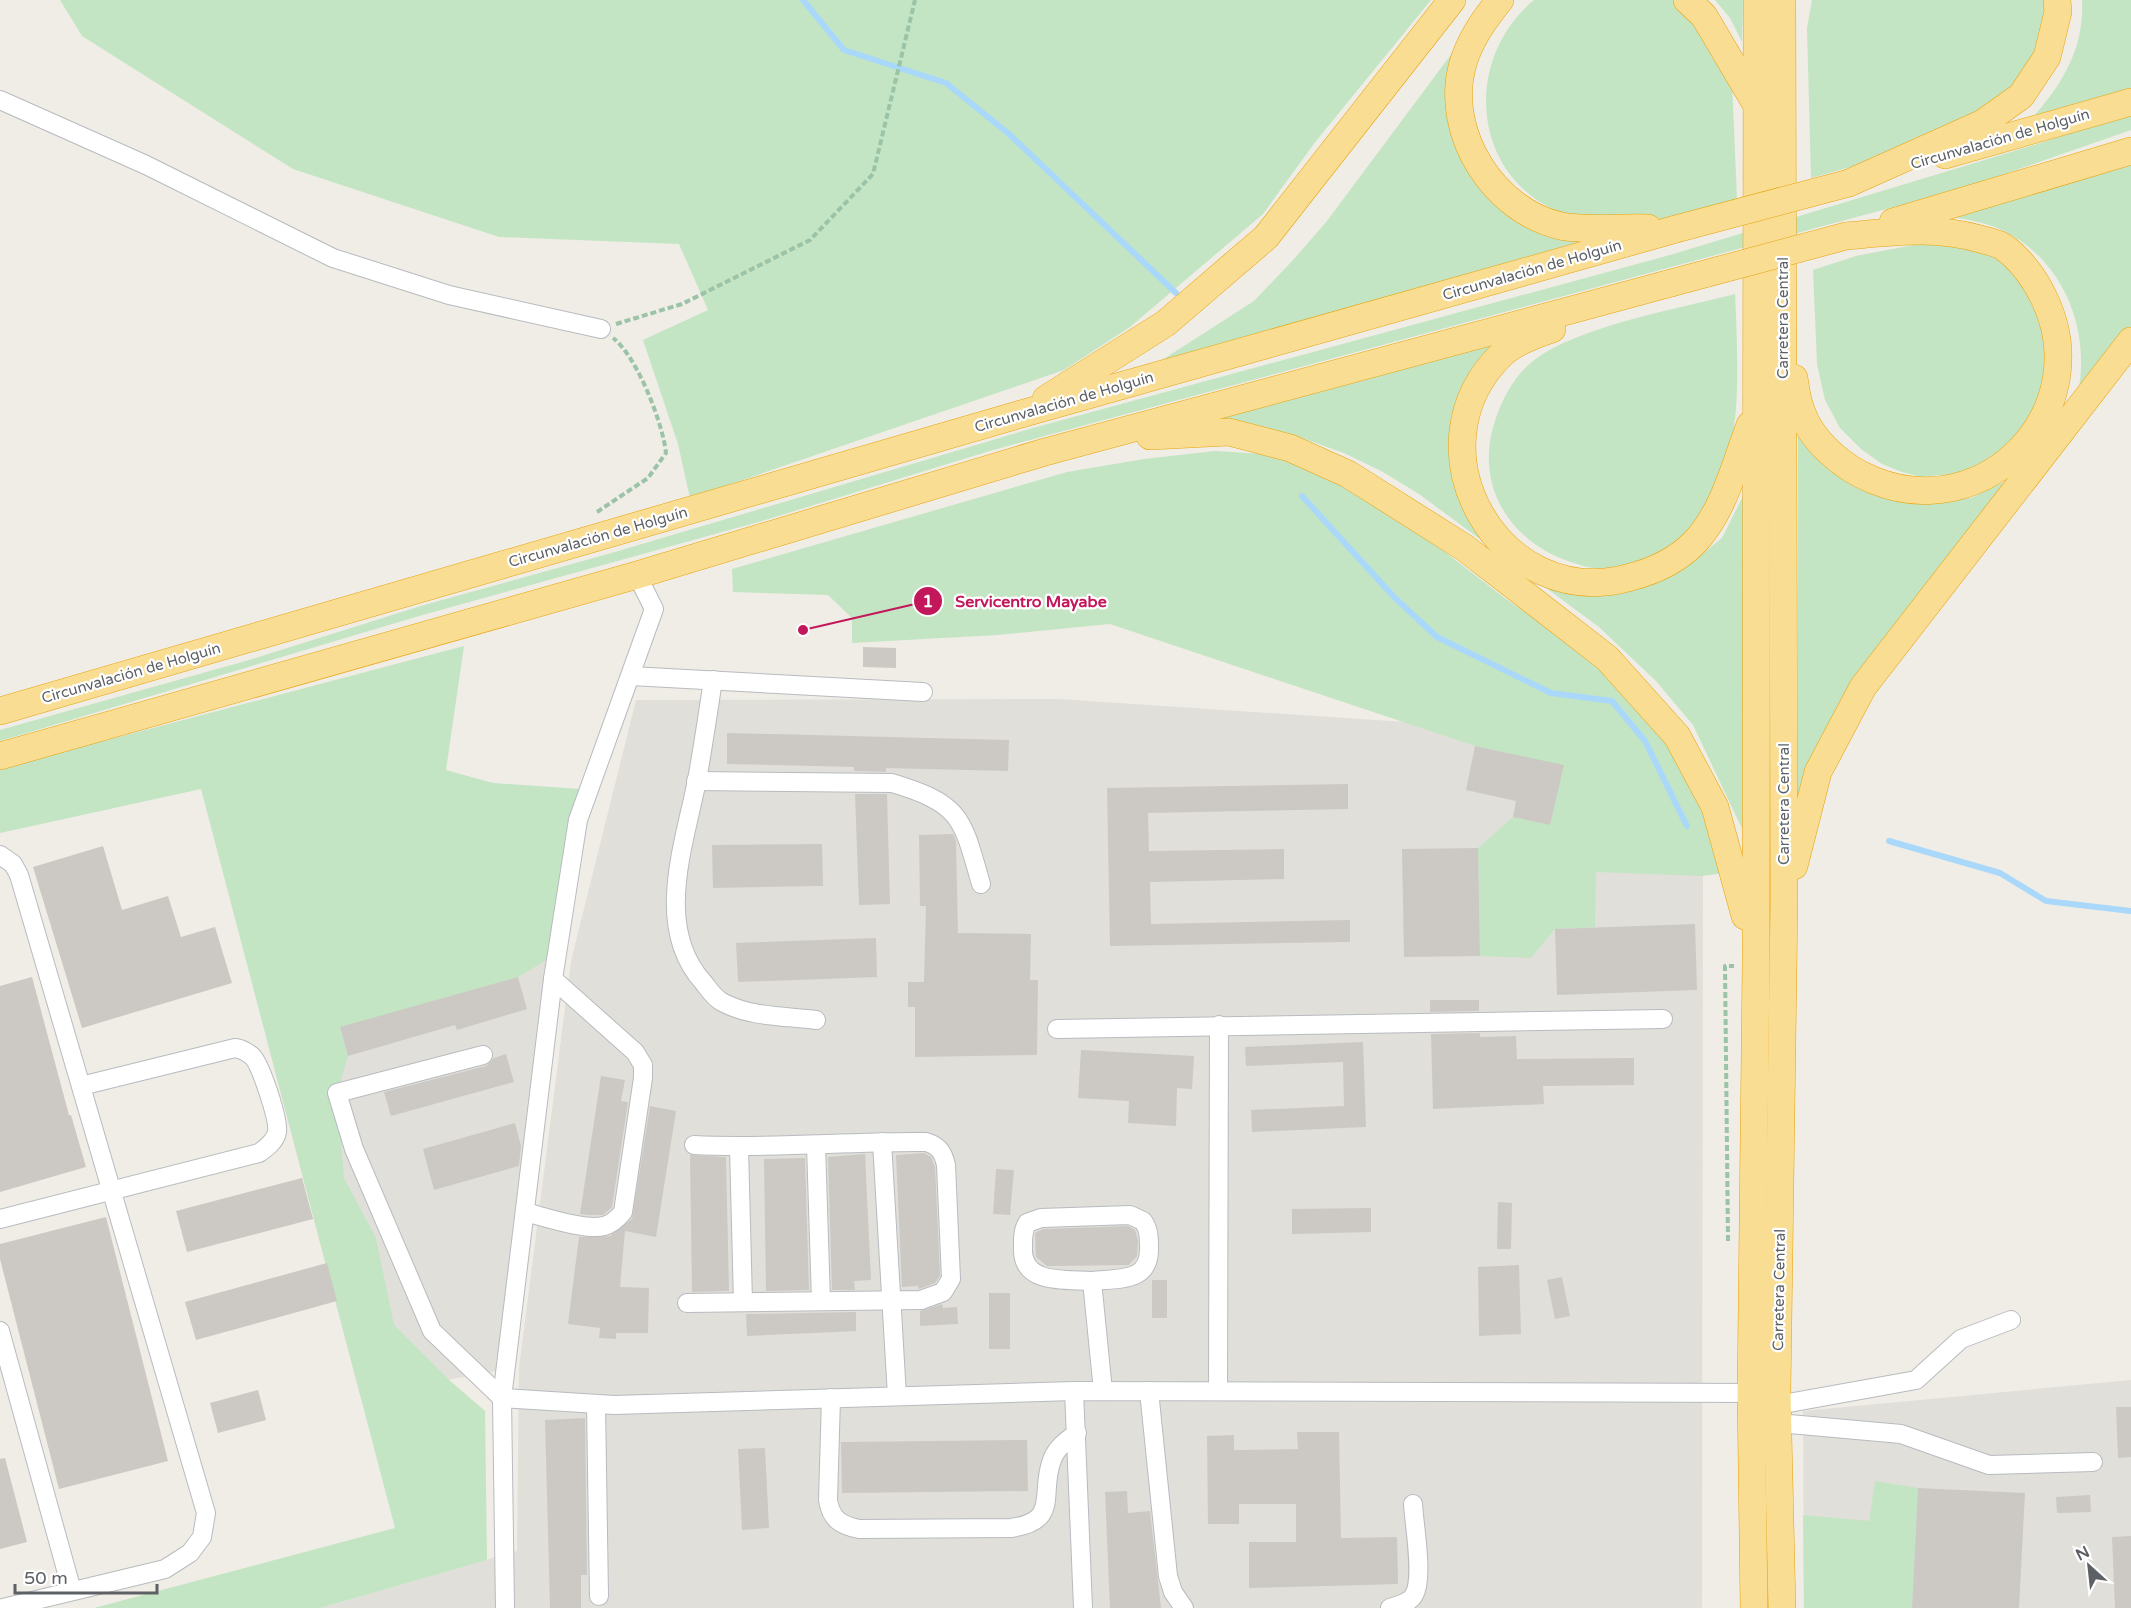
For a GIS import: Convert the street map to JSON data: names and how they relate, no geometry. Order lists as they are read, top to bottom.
{
  "streets": {
    "highway": ["Circunvalación de Holguín", "Carretera Central"]
  },
  "places": ["Servicentro Mayabe"],
  "scale_bar": "50 m",
  "north": "top left"
}
